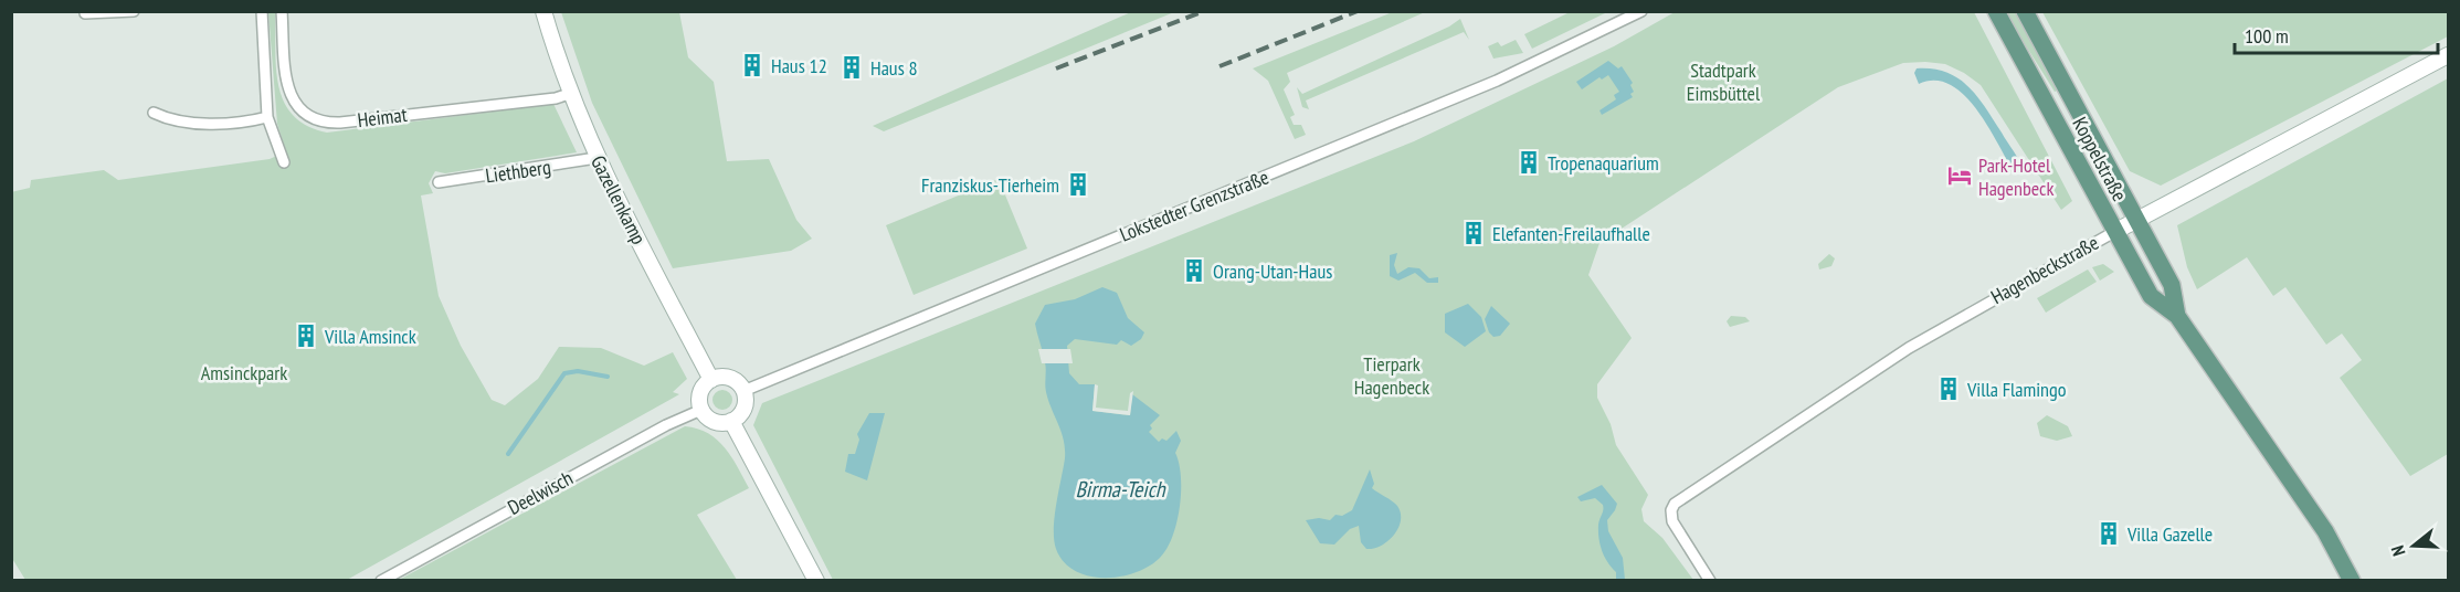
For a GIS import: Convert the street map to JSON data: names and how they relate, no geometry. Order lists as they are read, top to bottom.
{
  "streets": {
    "main road": ["Koppelstraße"],
    "street": [
      "Heimat",
      "Liethberg",
      "Gazellenkamp",
      "Lokstedter Grenzstraße",
      "Hagenbeckstraße",
      "Deelwisch"
    ]
  },
  "crossings": [
    ["Heimat", "Gazellenkamp"],
    ["Koppelstraße", "Hagenbeckstraße"],
    ["Liethberg", "Gazellenkamp"],
    ["Gazellenkamp", "Lokstedter Grenzstraße"],
    ["Gazellenkamp", "Deelwisch"],
    ["Lokstedter Grenzstraße", "Deelwisch"]
  ],
  "water": ["Birma-Teich"],
  "parks": ["Stadtpark Eimsbüttel", "Tierpark Hagenbeck", "Amsinckpark"],
  "places": {
    "building": [
      "Haus 12",
      "Haus 8",
      "Tropenaquarium",
      "Franziskus-Tierheim",
      "Elefanten-Freilaufhalle",
      "Orang-Utan-Haus",
      "Villa Amsinck",
      "Villa Flamingo",
      "Villa Gazelle"
    ],
    "hotel": ["Park-Hotel Hagenbeck"]
  },
  "scale_bar": "100 m",
  "north": "left"
}
